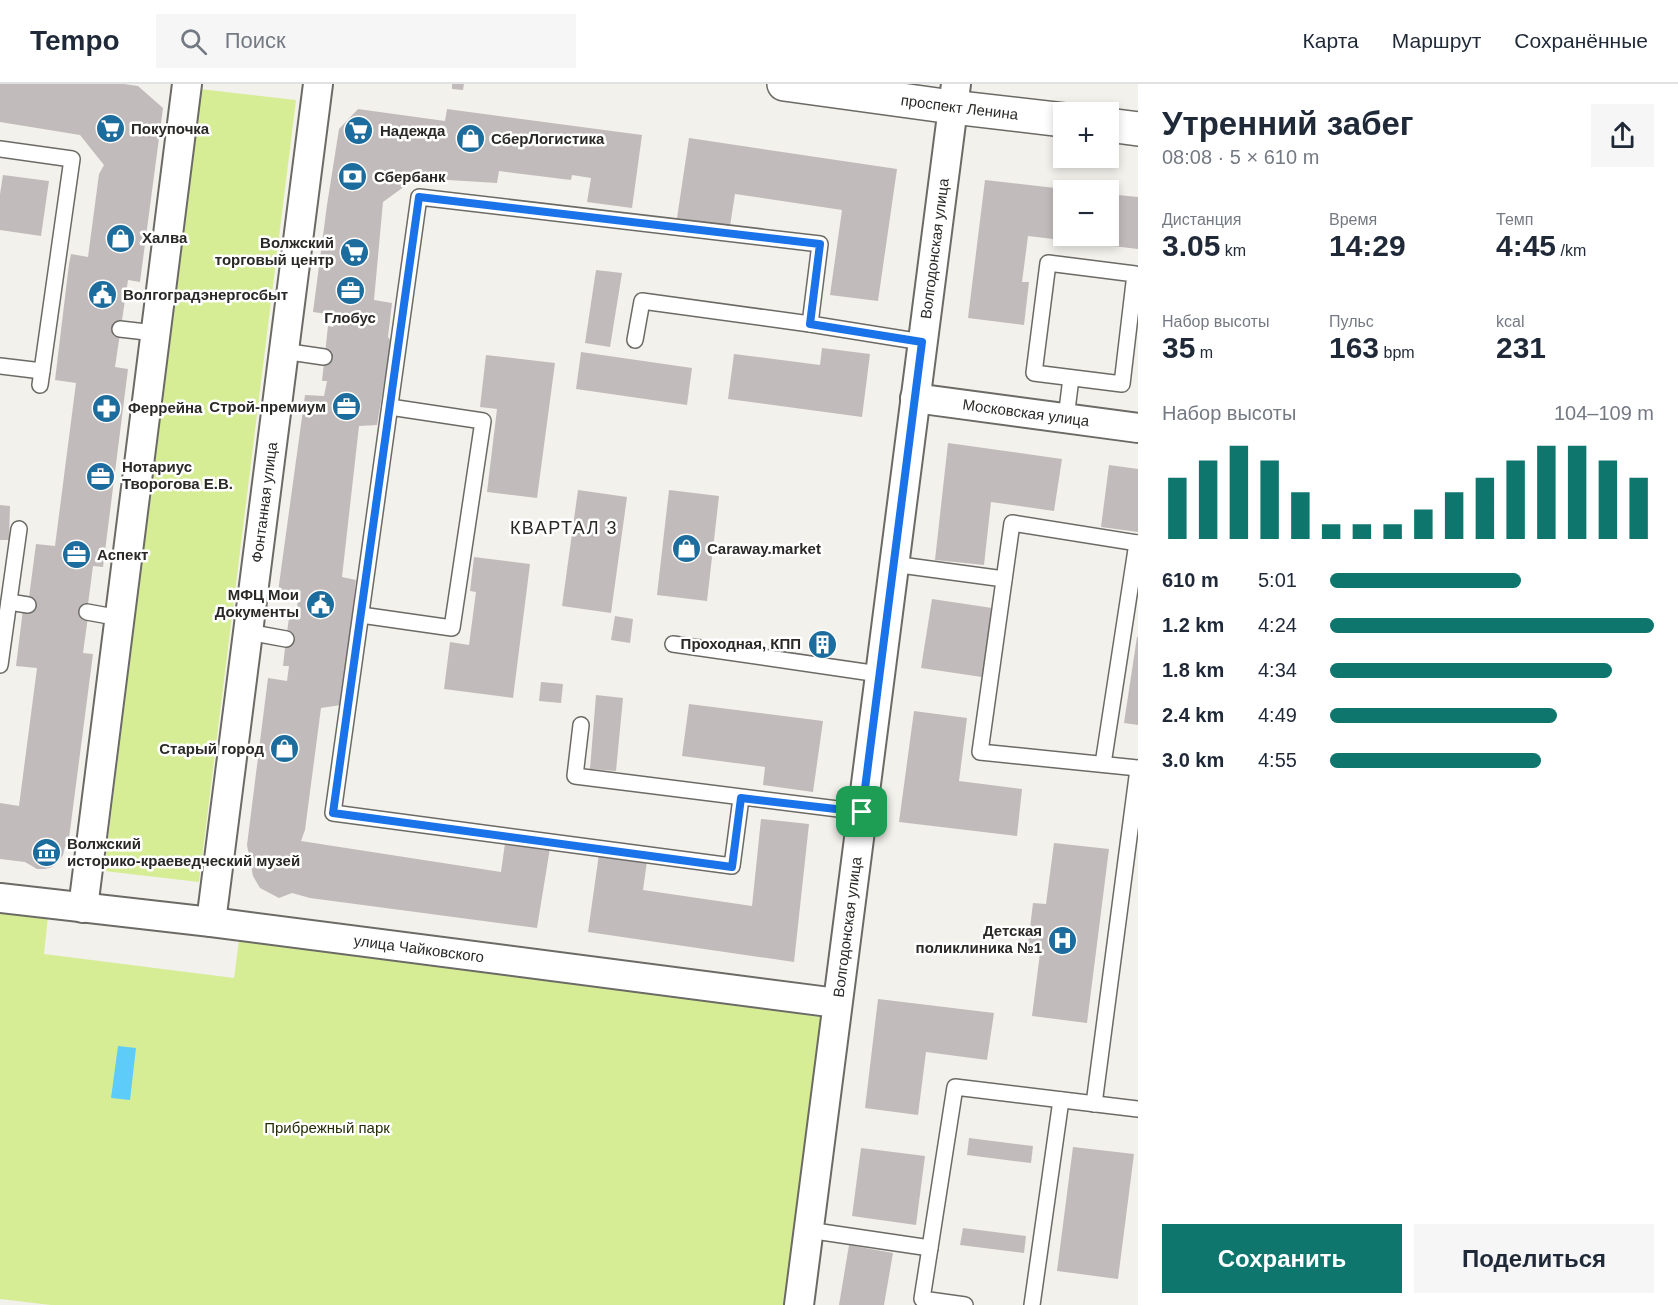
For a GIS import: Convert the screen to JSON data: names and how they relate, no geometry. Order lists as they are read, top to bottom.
{
  "streets": {
    "main road": ["проспект Ленина"],
    "street": [
      "Волгодонская улица",
      "Московская улица",
      "Фонтанная улица",
      "улица Чайковского"
    ]
  },
  "crossings": [
    ["проспект Ленина", "Волгодонская улица"],
    ["Волгодонская улица", "Московская улица"],
    ["Волгодонская улица", "улица Чайковского"],
    ["Фонтанная улица", "улица Чайковского"]
  ],
  "districts": ["КВАРТАЛ 3"],
  "parks": ["Прибрежный парк"],
  "places": {
    "supermarket": ["Покупочка", "Надежда", "Волжский торговый центр"],
    "shop": [
      "СберЛогистика",
      "Халва",
      "Caraway.market",
      "Старый город"
    ],
    "bank": ["Сбербанк"],
    "office": [
      "Глобус",
      "Строй-премиум",
      "Нотариус Творогова Е.В.",
      "Аспект"
    ],
    "public building": ["Волгоградэнергосбыт", "МФЦ Мои Документы"],
    "pharmacy": ["Феррейна"],
    "building": ["Проходная, КПП"],
    "museum": ["Волжский историко-краеведческий музей"],
    "hospital": ["Детская поликлиника №1"]
  },
  "page": {
    "header": "Tempo",
    "search": "Поиск",
    "nav": ["Карта", "Маршрут", "Сохранённые"],
    "heading": ["Утренний забег", "08:08 · 5 × 610 m"],
    "map_buttons": ["+", "−"],
    "stats": [
      ["Дистанция", "3.05 km"],
      ["Время", "14:29"],
      ["Темп", "4:45 /km"],
      ["Набор высоты", "35 m"],
      ["Пульс", "163 bpm"],
      ["kcal", "231"]
    ],
    "chart": ["Набор высоты", "104–109 m"],
    "list": [
      {
        "name": "610 m",
        "note": "5:01"
      },
      {
        "name": "1.2 km",
        "note": "4:24"
      },
      {
        "name": "1.8 km",
        "note": "4:34"
      },
      {
        "name": "2.4 km",
        "note": "4:49"
      },
      {
        "name": "3.0 km",
        "note": "4:55"
      }
    ],
    "buttons": ["Сохранить", "Поделиться"]
  }
}
